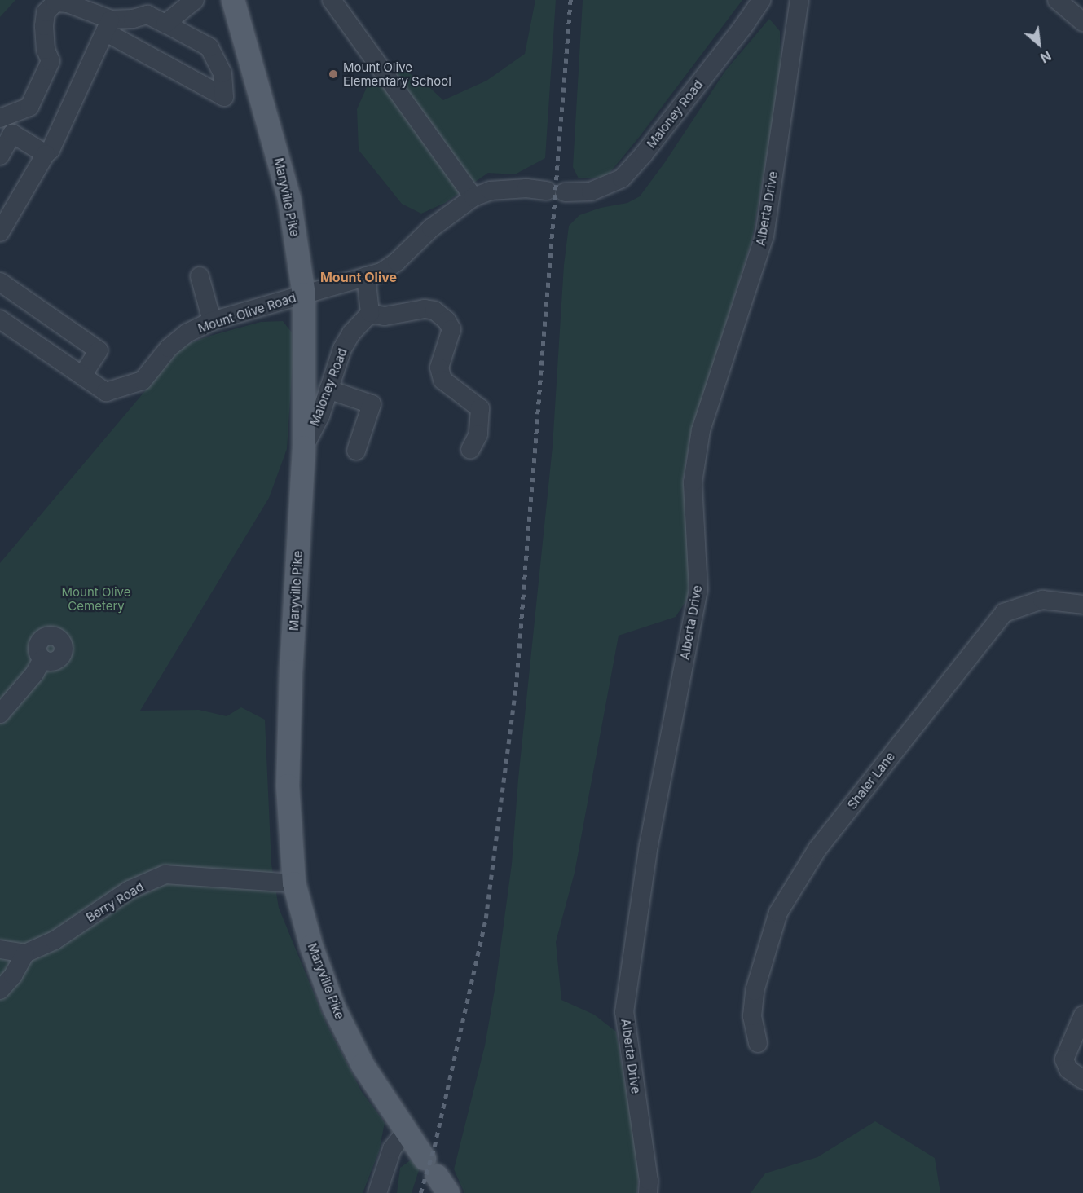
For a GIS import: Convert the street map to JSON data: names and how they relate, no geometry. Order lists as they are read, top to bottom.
{
  "streets": {
    "main road": ["Maryville Pike"],
    "street": [
      "Maloney Road",
      "Alberta Drive",
      "Mount Olive Road",
      "Shaler Lane",
      "Berry Road"
    ]
  },
  "crossings": [
    ["Maloney Road", "Maryville Pike"],
    ["Maryville Pike", "Mount Olive Road"],
    ["Maryville Pike", "Berry Road"]
  ],
  "districts": ["Mount Olive"],
  "parks": ["Mount Olive Cemetery"],
  "places": ["Mount Olive Elementary School"],
  "north": "bottom right"
}
